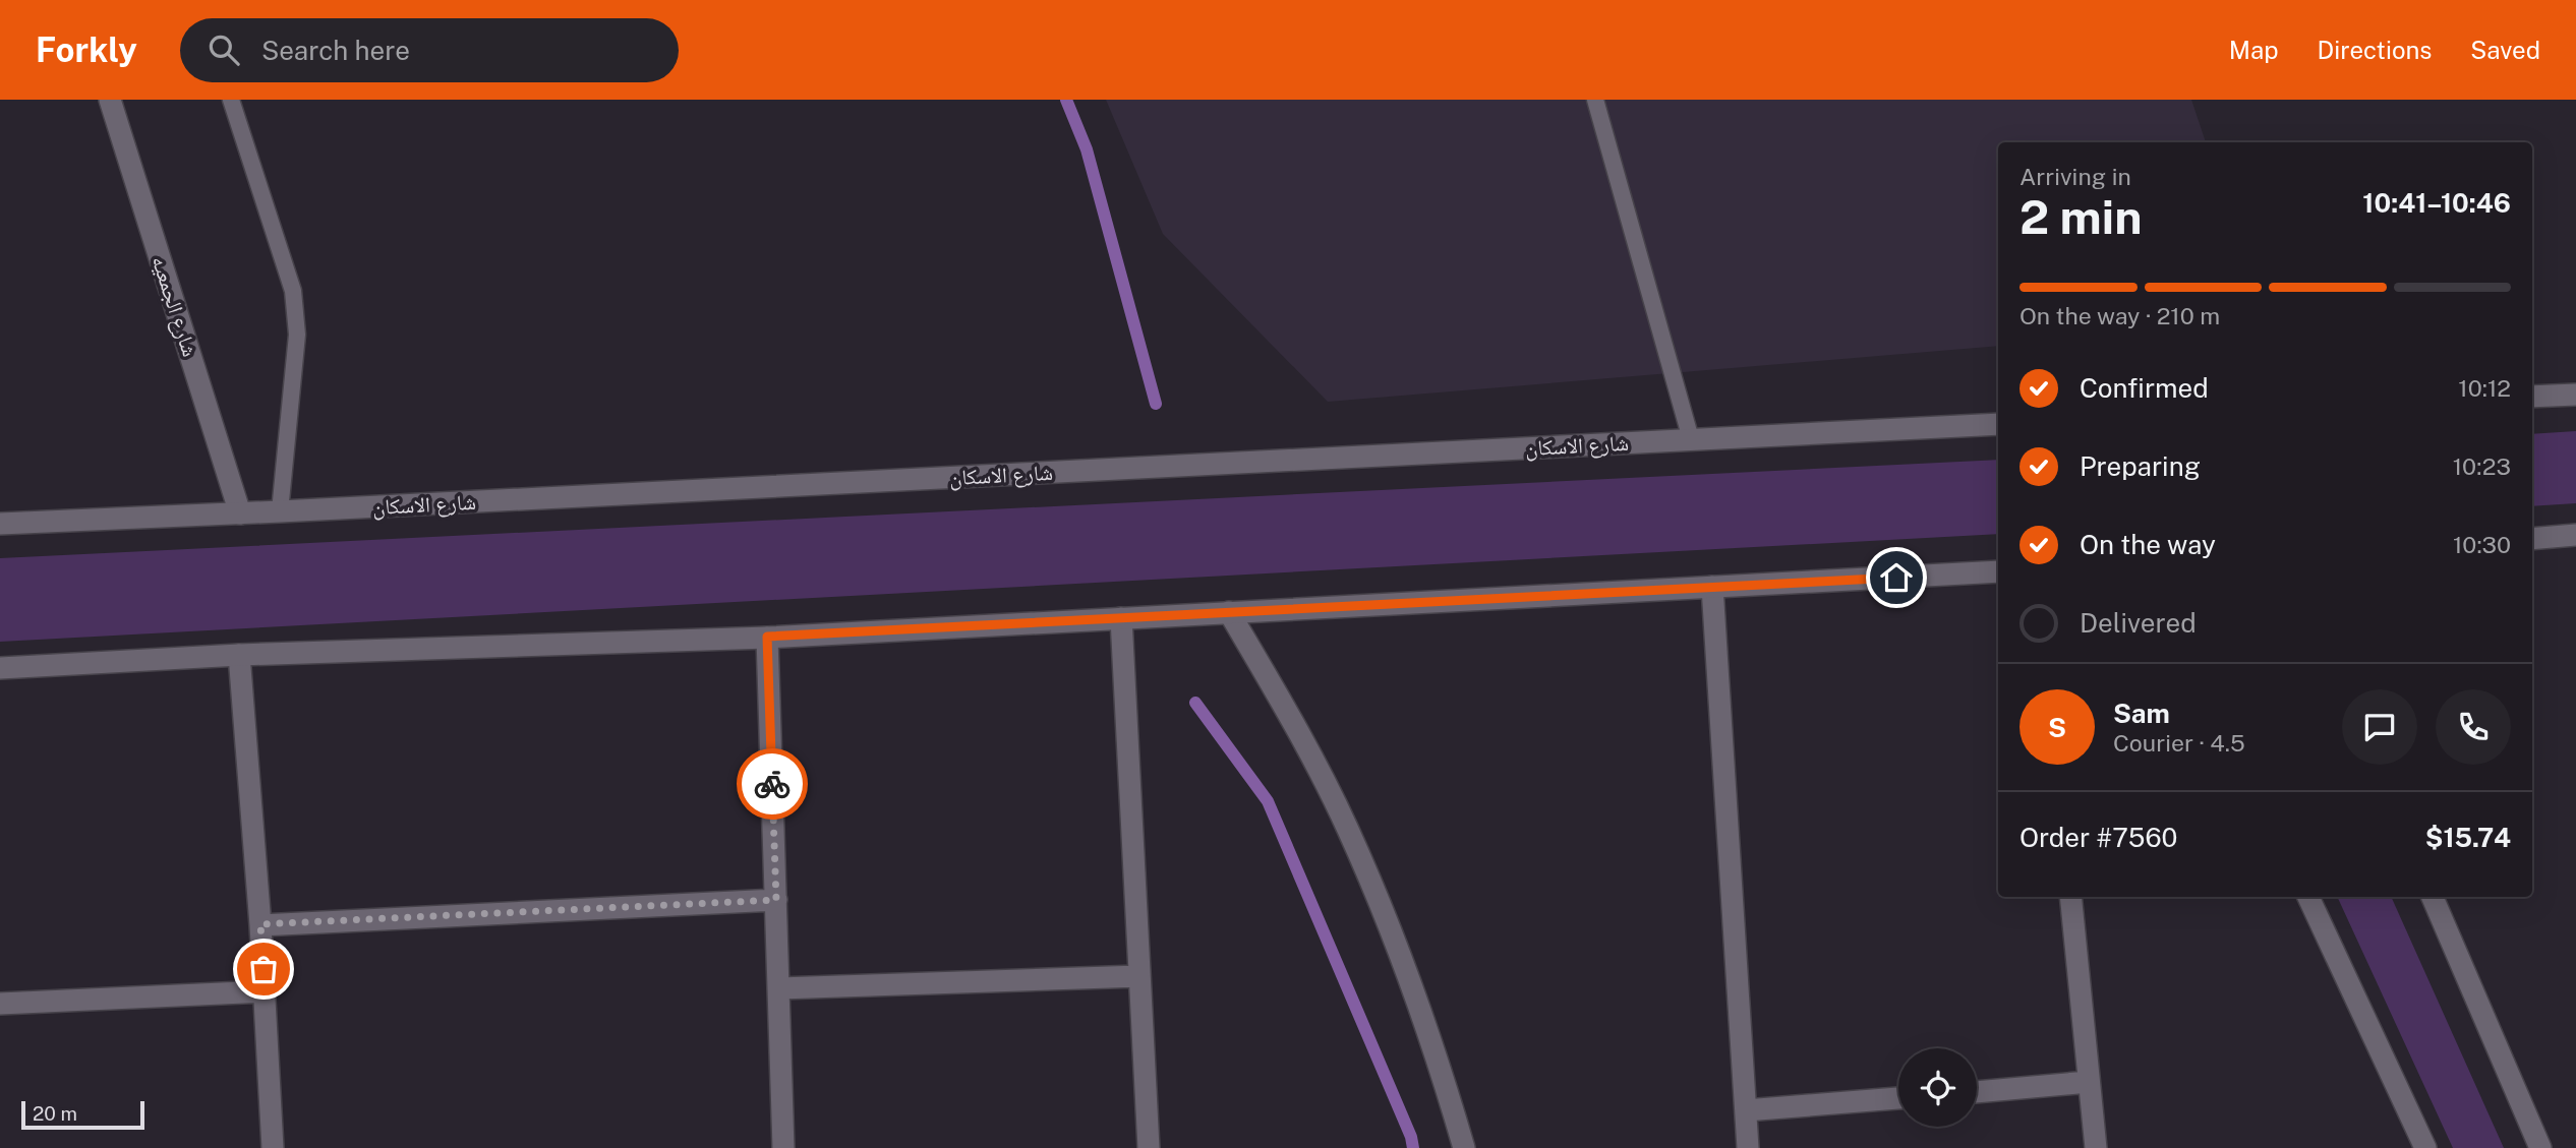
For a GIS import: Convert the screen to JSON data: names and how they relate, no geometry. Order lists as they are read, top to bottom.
{
  "streets": {
    "street": ["شارع الجمعيه", "شارع الاسكان"]
  },
  "crossings": [
    ["شارع الجمعيه", "شارع الاسكان"]
  ],
  "scale_bar": "20 m",
  "page": {
    "header": "Forkly",
    "search": "Search here",
    "nav": ["Map", "Directions", "Saved"],
    "heading": ["2 min", "Arriving in", "10:41–10:46"],
    "panel": [
      "Sam",
      "Courier · 4.5",
      "Order #7560",
      "$15.74"
    ],
    "bar": "On the way · 210 m",
    "list": [
      ["Confirmed", "10:12"],
      ["Preparing", "10:23"],
      ["On the way", "10:30"],
      "Delivered"
    ],
    "round": "S",
    "scale": "20 m"
  }
}
